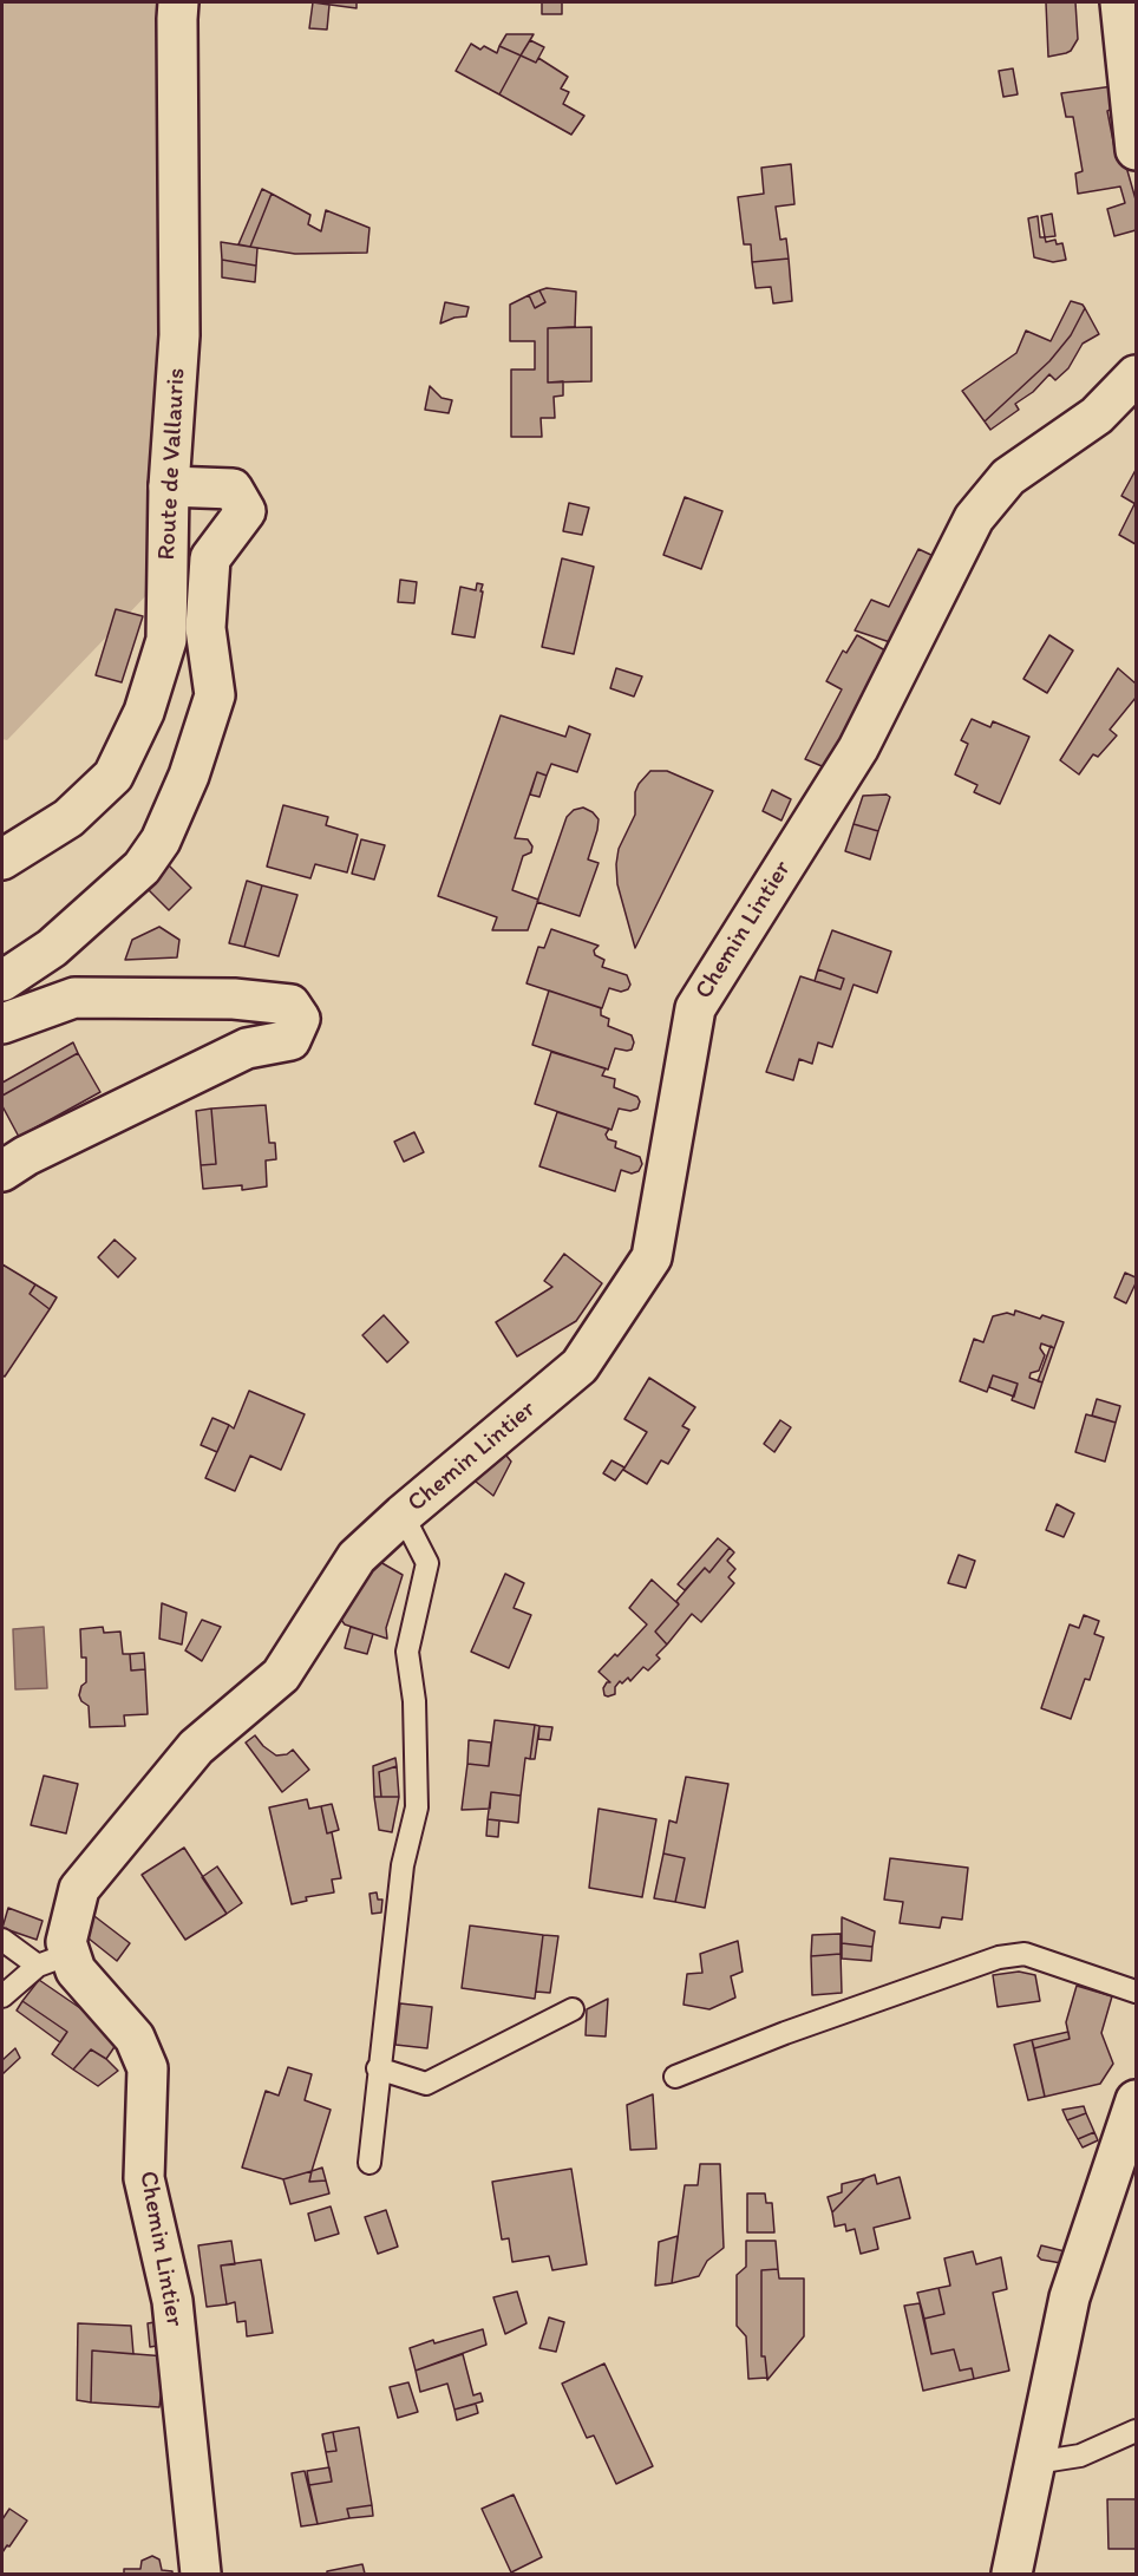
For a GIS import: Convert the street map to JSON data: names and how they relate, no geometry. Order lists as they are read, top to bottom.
{
  "streets": {
    "street": ["Route de Vallauris", "Chemin Lintier"]
  }
}
